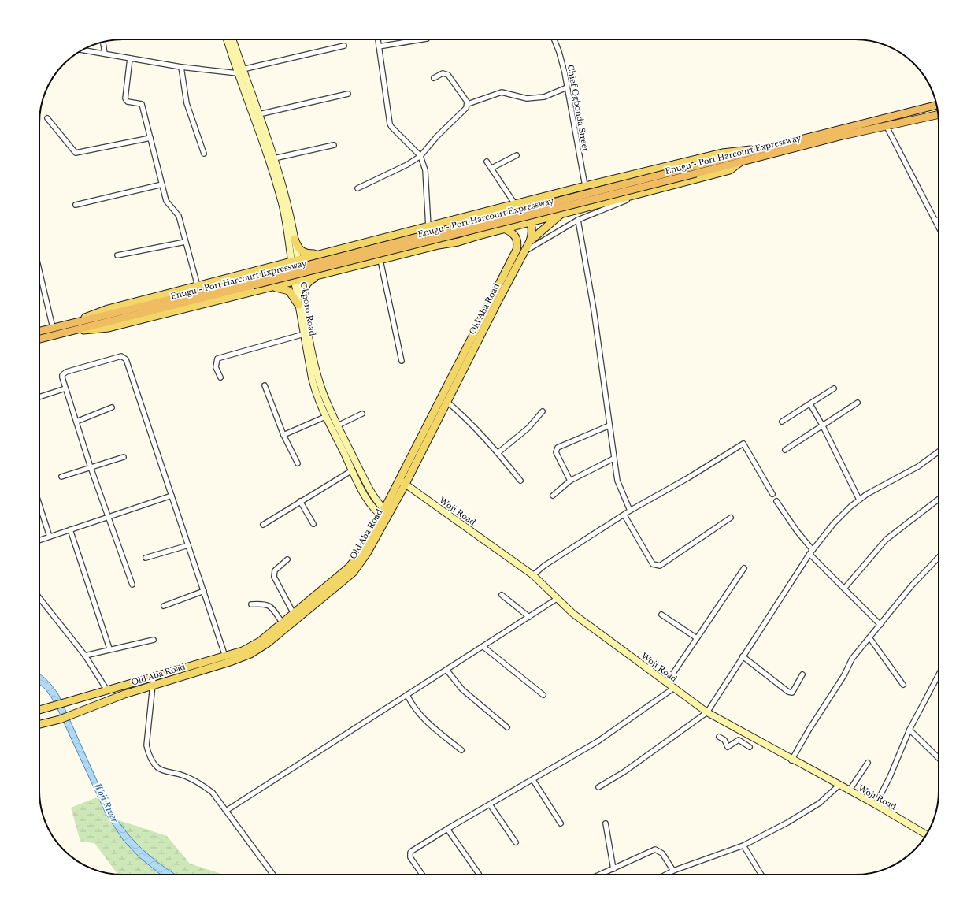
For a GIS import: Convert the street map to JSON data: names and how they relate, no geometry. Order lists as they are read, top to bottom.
{
  "streets": {
    "highway": ["Enugu - Port Harcourt Expressway"],
    "main road": ["Okporo Road", "Old Aba Road", "Woji Road"],
    "street": ["Chief Ogbonda Street"]
  },
  "crossings": [
    ["Okporo Road", "Old Aba Road"],
    ["Old Aba Road", "Woji Road"]
  ],
  "water": ["Woji River"]
}
